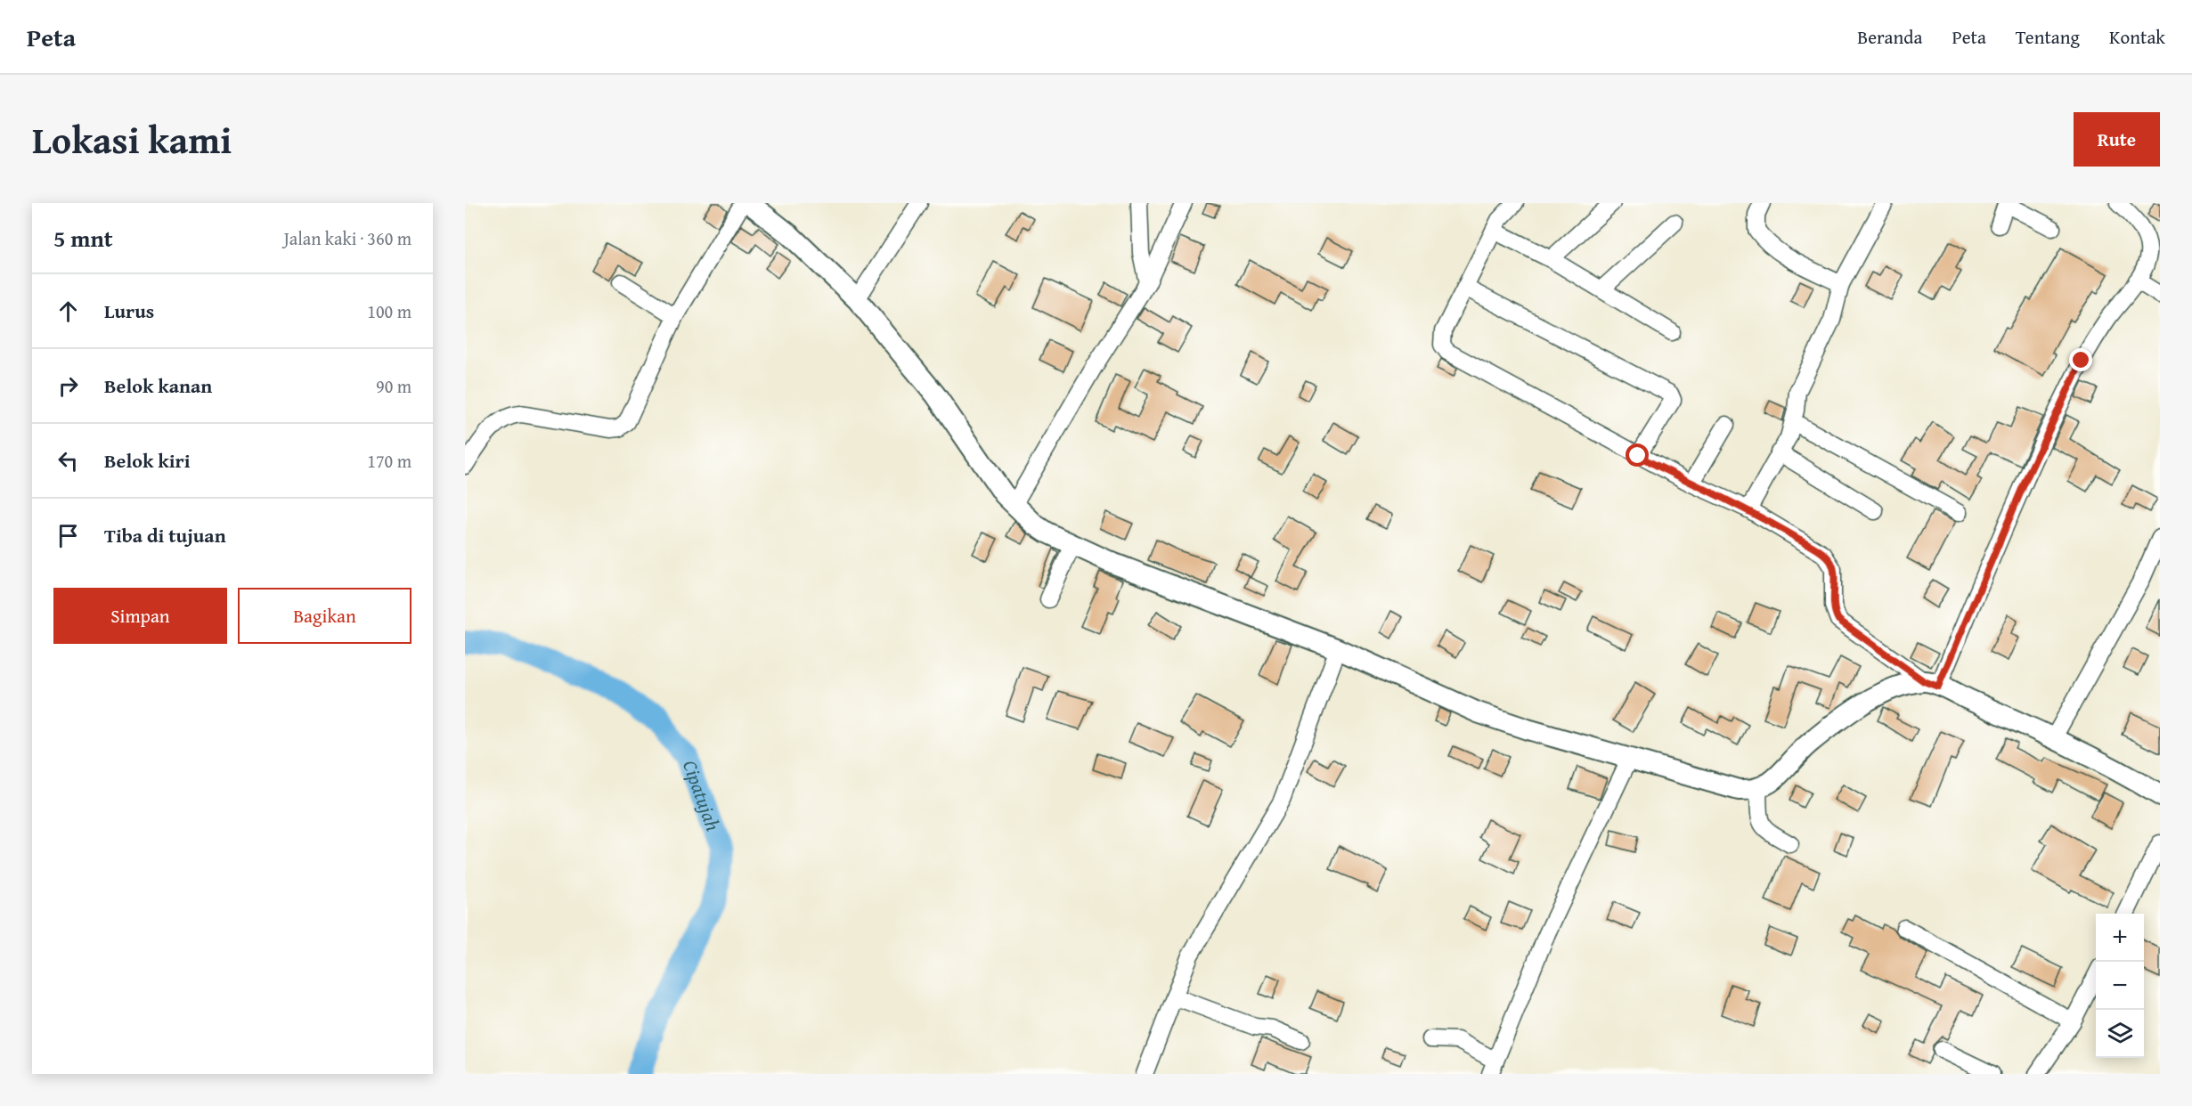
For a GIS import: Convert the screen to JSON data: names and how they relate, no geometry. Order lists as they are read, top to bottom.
{
  "water": ["Cipatujah"],
  "page": {
    "header": "Peta",
    "nav": [
      "Beranda",
      "Peta",
      "Tentang",
      "Kontak"
    ],
    "title": "Lokasi kami",
    "buttons": [
      "Rute",
      ["Simpan", "Bagikan"]
    ],
    "heading": ["5 mnt", "Jalan kaki · 360 m"],
    "list": [
      ["Lurus", "100 m"],
      ["Belok kanan", "90 m"],
      ["Belok kiri", "170 m"],
      "Tiba di tujuan"
    ],
    "map_buttons": ["+", "−"]
  }
}
